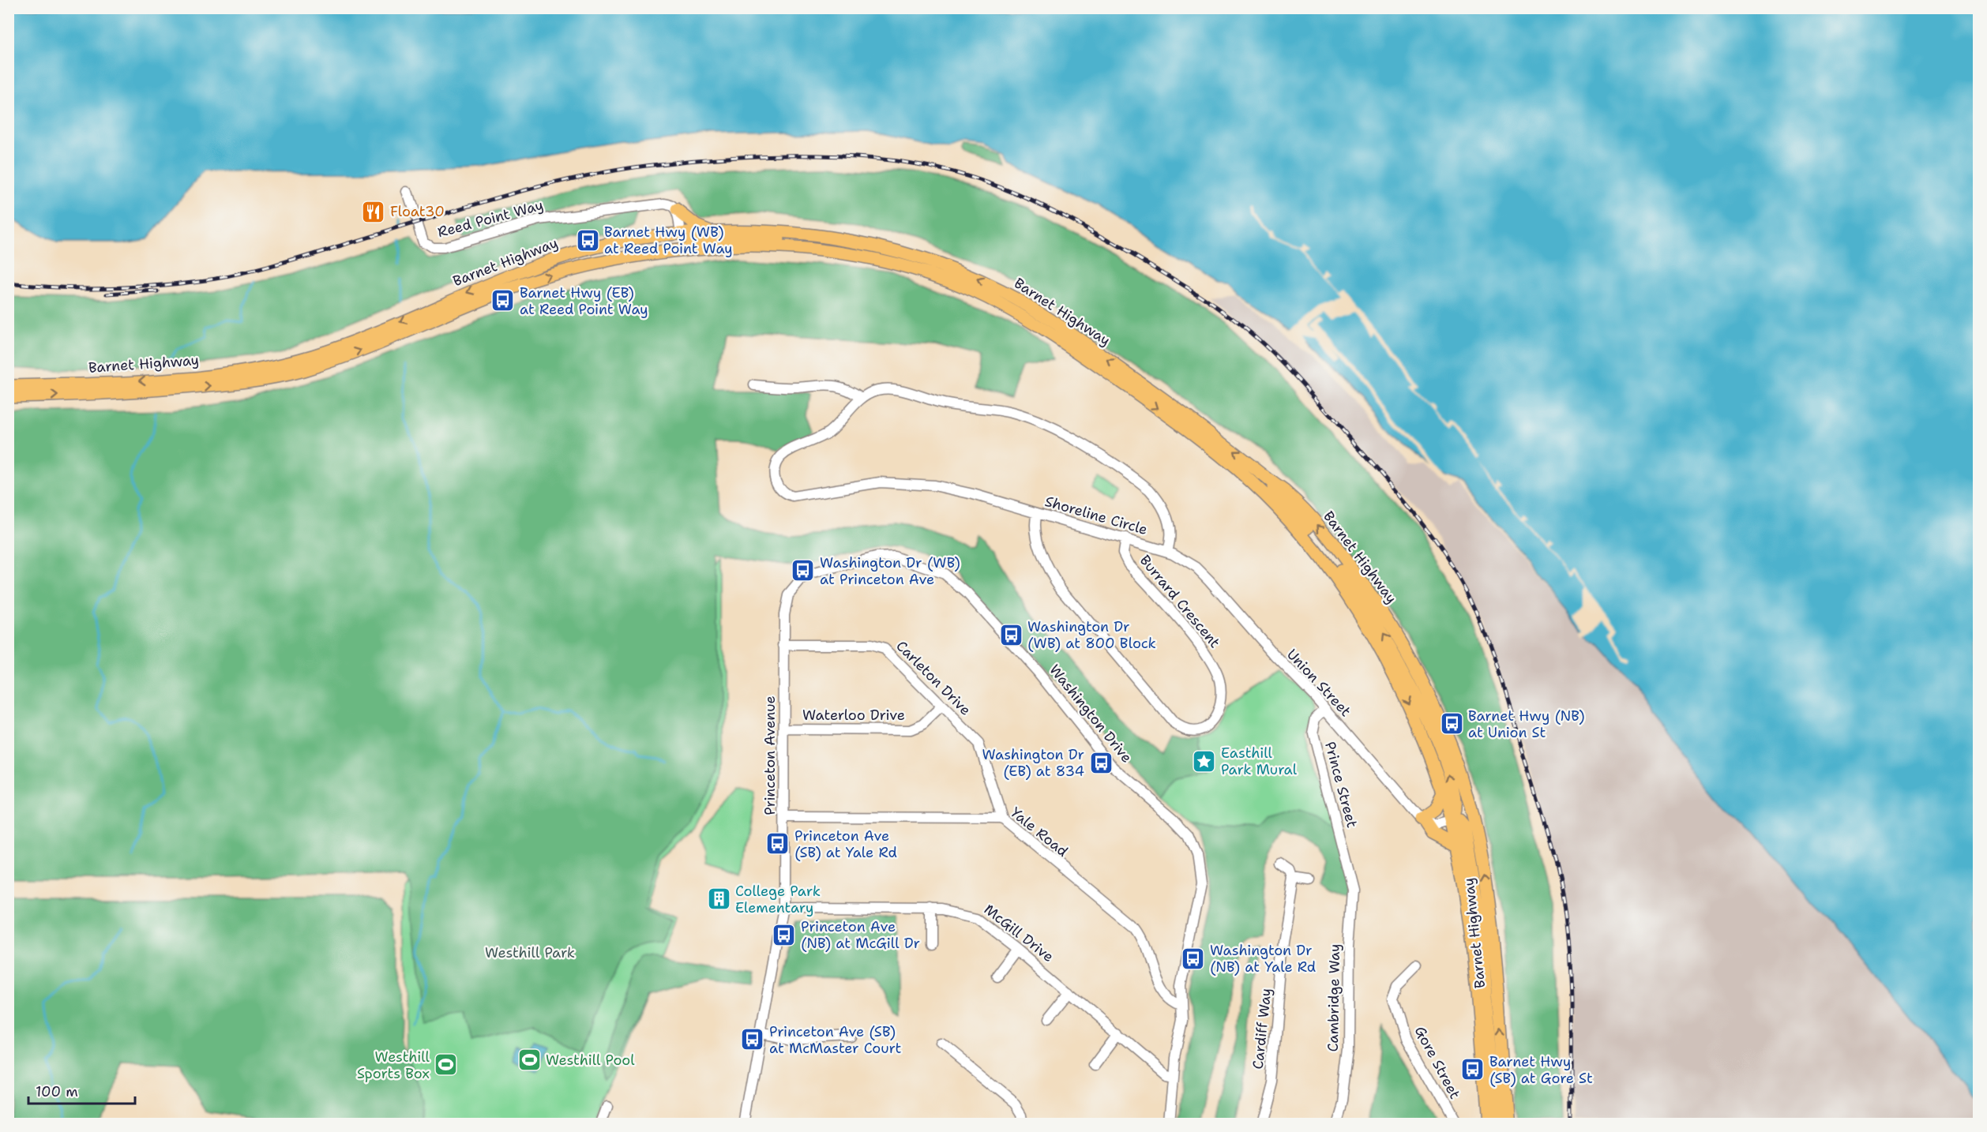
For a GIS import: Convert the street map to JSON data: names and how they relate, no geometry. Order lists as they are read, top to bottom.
{
  "streets": {
    "main road": ["Barnet Highway"],
    "street": [
      "Reed Point Way",
      "Shoreline Circle",
      "Burrard Crescent",
      "Carleton Drive",
      "Union Street",
      "Washington Drive",
      "Waterloo Drive",
      "Princeton Avenue",
      "Prince Street",
      "Yale Road",
      "McGill Drive",
      "Cambridge Way",
      "Cardiff Way",
      "Gore Street"
    ]
  },
  "crossings": [
    ["Shoreline Circle", "Burrard Crescent"],
    ["Shoreline Circle", "Union Street"],
    ["Carleton Drive", "Waterloo Drive"],
    ["Carleton Drive", "Princeton Avenue"],
    ["Carleton Drive", "Yale Road"],
    ["Union Street", "Prince Street"],
    ["Washington Drive", "Princeton Avenue"],
    ["Washington Drive", "Yale Road"],
    ["Washington Drive", "McGill Drive"],
    ["Waterloo Drive", "Princeton Avenue"],
    ["Princeton Avenue", "Yale Road"],
    ["Princeton Avenue", "McGill Drive"],
    ["Prince Street", "Cambridge Way"]
  ],
  "parks": ["Westhill Park"],
  "places": {
    "restaurant": ["Float30"],
    "bus stop": [
      "Barnet Hwy (WB) at Reed Point Way",
      "Barnet Hwy (EB) at Reed Point Way",
      "Washington Dr (WB) at Princeton Ave",
      "Washington Dr (WB) at 800 Block",
      "Barnet Hwy (NB) at Union St",
      "Washington Dr (EB) at 834",
      "Princeton Ave (SB) at Yale Rd",
      "Princeton Ave (NB) at McGill Dr",
      "Washington Dr (NB) at Yale Rd",
      "Princeton Ave (SB) at McMaster Court",
      "Barnet Hwy (SB) at Gore St"
    ],
    "place": ["Easthill Park Mural"],
    "building": ["College Park Elementary"],
    "sports": ["Westhill Pool", "Westhill Sports Box"]
  },
  "scale_bar": "100 m"
}
